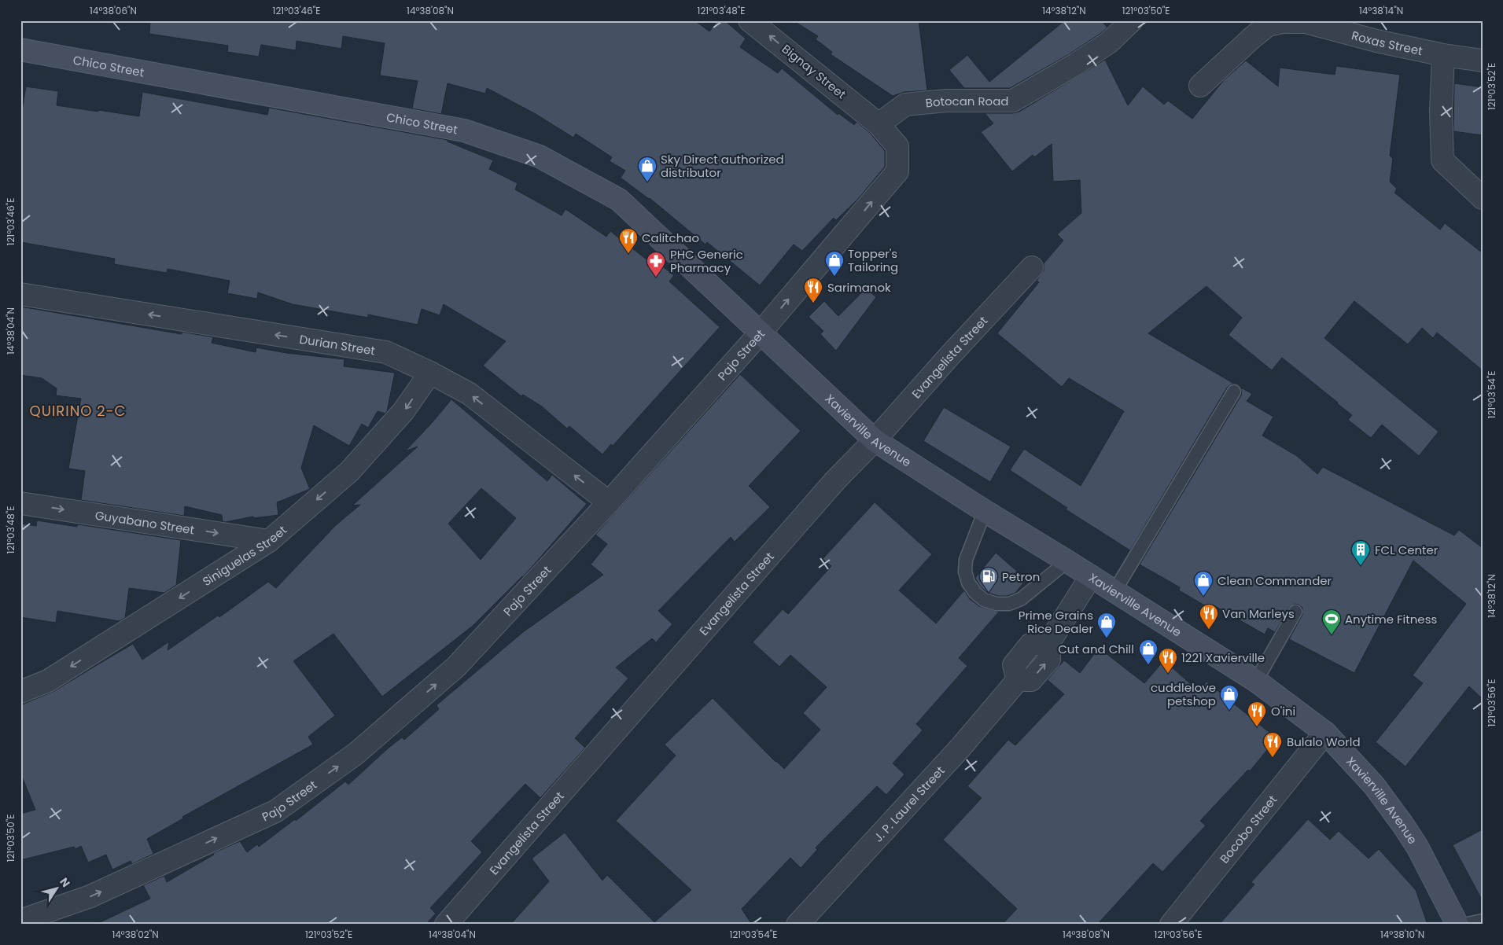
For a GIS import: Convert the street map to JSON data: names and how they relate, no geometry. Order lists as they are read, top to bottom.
{
  "streets": {
    "main road": ["Chico Street", "Xavierville Avenue"],
    "street": [
      "Roxas Street",
      "Bignay Street",
      "Botocan Road",
      "Durian Street",
      "Pajo Street",
      "Evangelista Street",
      "Guyabano Street",
      "Siniguelas Street",
      "J. P. Laurel Street",
      "Bocobo Street"
    ]
  },
  "crossings": [
    ["Chico Street", "Pajo Street"],
    ["Chico Street", "Xavierville Avenue"],
    ["Bignay Street", "Botocan Road"],
    ["Bignay Street", "Pajo Street"],
    ["Botocan Road", "Pajo Street"],
    ["Durian Street", "Pajo Street"],
    ["Durian Street", "Siniguelas Street"],
    ["Pajo Street", "Xavierville Avenue"],
    ["Evangelista Street", "Xavierville Avenue"],
    ["Xavierville Avenue", "J. P. Laurel Street"],
    ["Xavierville Avenue", "Bocobo Street"],
    ["Guyabano Street", "Siniguelas Street"]
  ],
  "one_way": [
    "Bignay Street",
    "Durian Street",
    "Pajo Street",
    "Guyabano Street",
    "Siniguelas Street"
  ],
  "districts": ["QUIRINO 2-C"],
  "places": {
    "shop": [
      "Sky Direct authorized distributor",
      "Topper's Tailoring",
      "Clean Commander",
      "Prime Grains Rice Dealer",
      "Cut and Chill",
      "cuddlelove petshop"
    ],
    "restaurant": [
      "Calitchao",
      "Sarimanok",
      "Van Marleys",
      "1221 Xavierville",
      "O'ini",
      "Bulalo World"
    ],
    "pharmacy": ["PHC Generic Pharmacy"],
    "building": ["FCL Center"],
    "fuel station": ["Petron"],
    "sports": ["Anytime Fitness"]
  },
  "north": "top right",
  "coordinates": [
    "14°38'06\"N",
    "121°03'46\"E",
    "14°38'08\"N",
    "121°03'48\"E",
    "14°38'12\"N",
    "121°03'50\"E",
    "14°38'14\"N",
    "121°03'52\"E",
    "14°38'04\"N",
    "121°03'54\"E",
    "121°03'56\"E",
    "14°38'02\"N",
    "14°38'10\"N"
  ]
}
